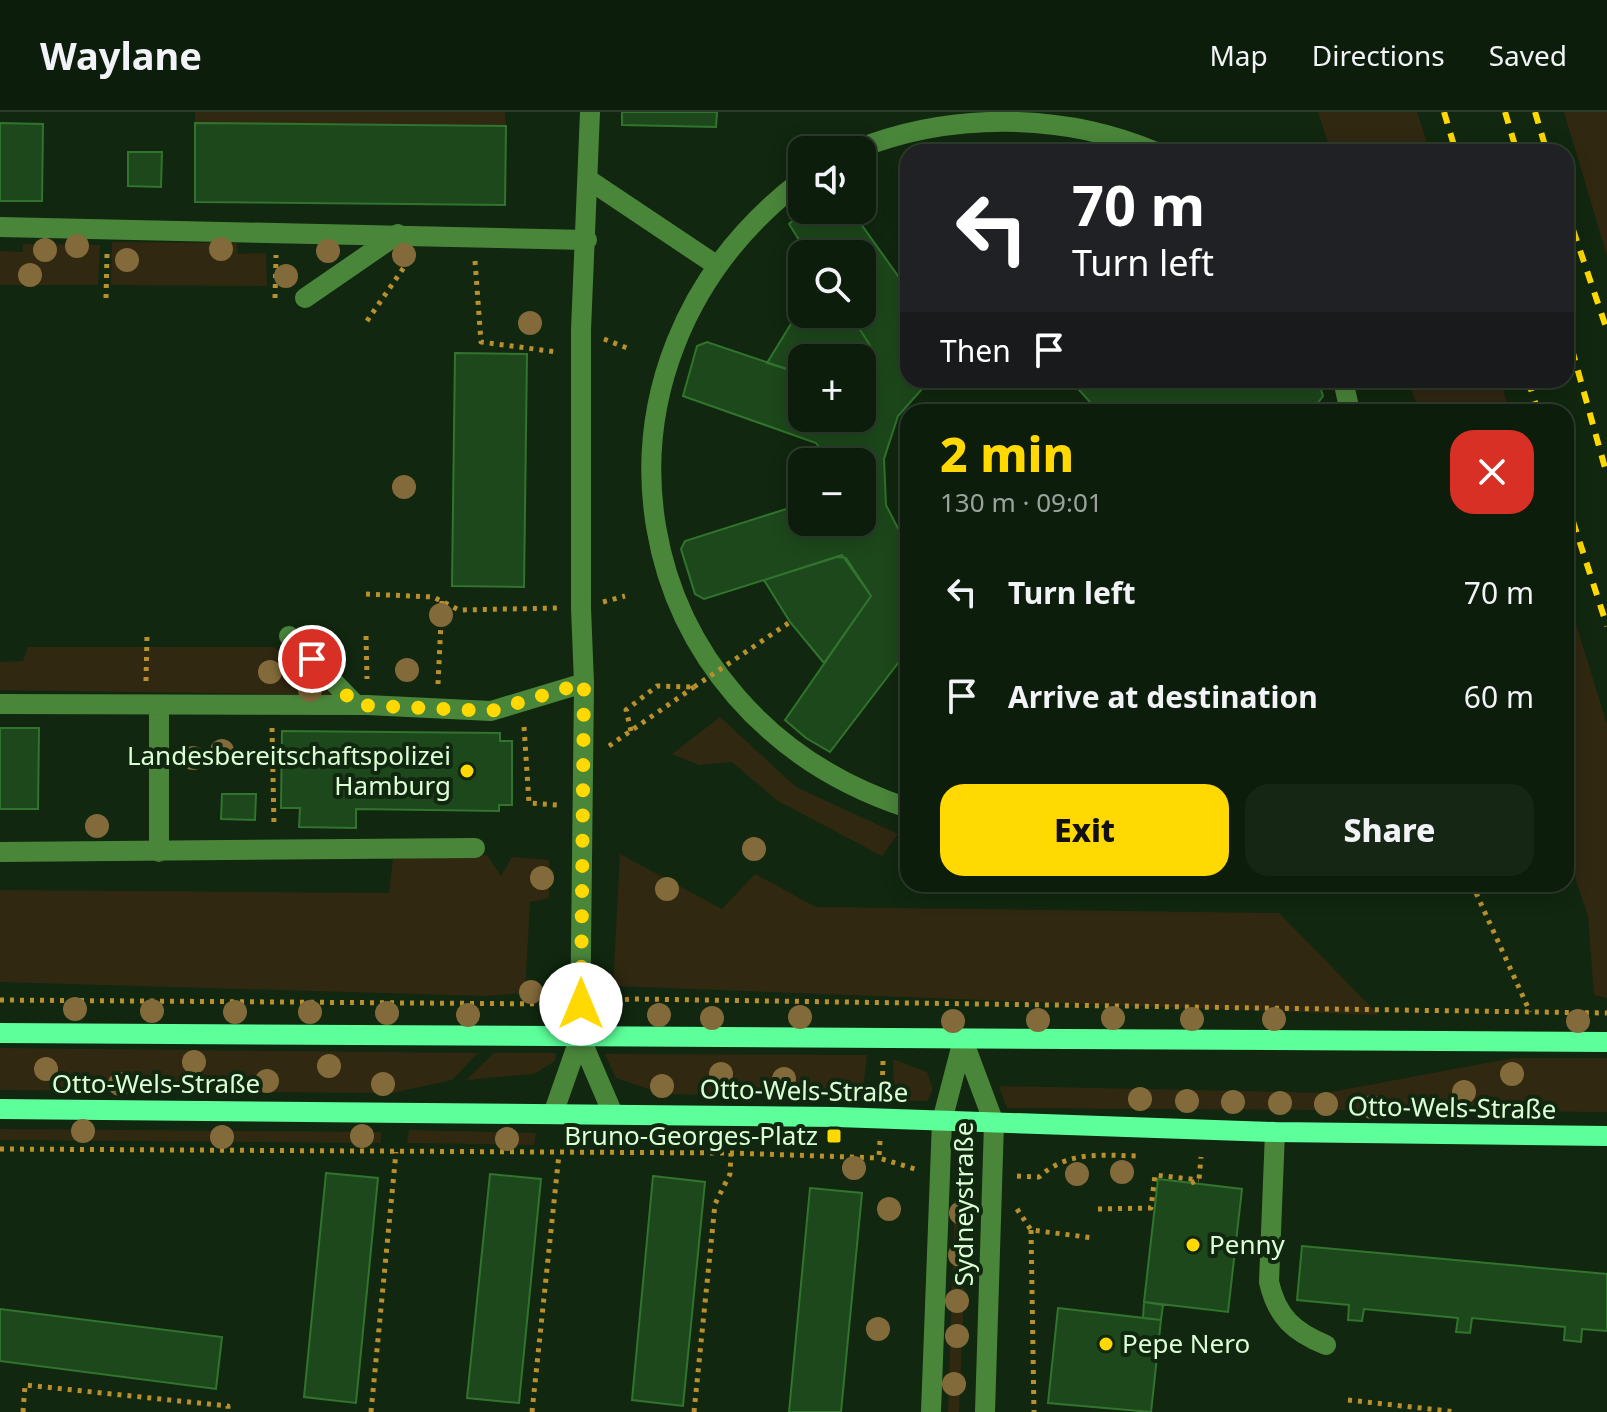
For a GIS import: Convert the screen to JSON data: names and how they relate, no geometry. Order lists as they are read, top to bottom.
{
  "streets": {
    "main road": ["Otto-Wels-Straße"],
    "street": ["Sydneystraße"]
  },
  "crossings": [
    ["Otto-Wels-Straße", "Sydneystraße"]
  ],
  "places": {
    "other": ["Landesbereitschaftspolizei Hamburg", "Penny", "Pepe Nero"],
    "transit": ["Bruno-Georges-Platz"]
  },
  "page": {
    "header": "Waylane",
    "nav": ["Map", "Directions", "Saved"],
    "map_buttons": ["+", "−"],
    "turn": ["70 m", "Turn left"],
    "then": "Then",
    "heading": ["2 min", "130 m · 09:01"],
    "list": [
      {
        "name": "Turn left",
        "value": "70 m"
      },
      {
        "name": "Arrive at destination",
        "value": "60 m"
      }
    ],
    "buttons": ["Exit", "Share"]
  }
}
